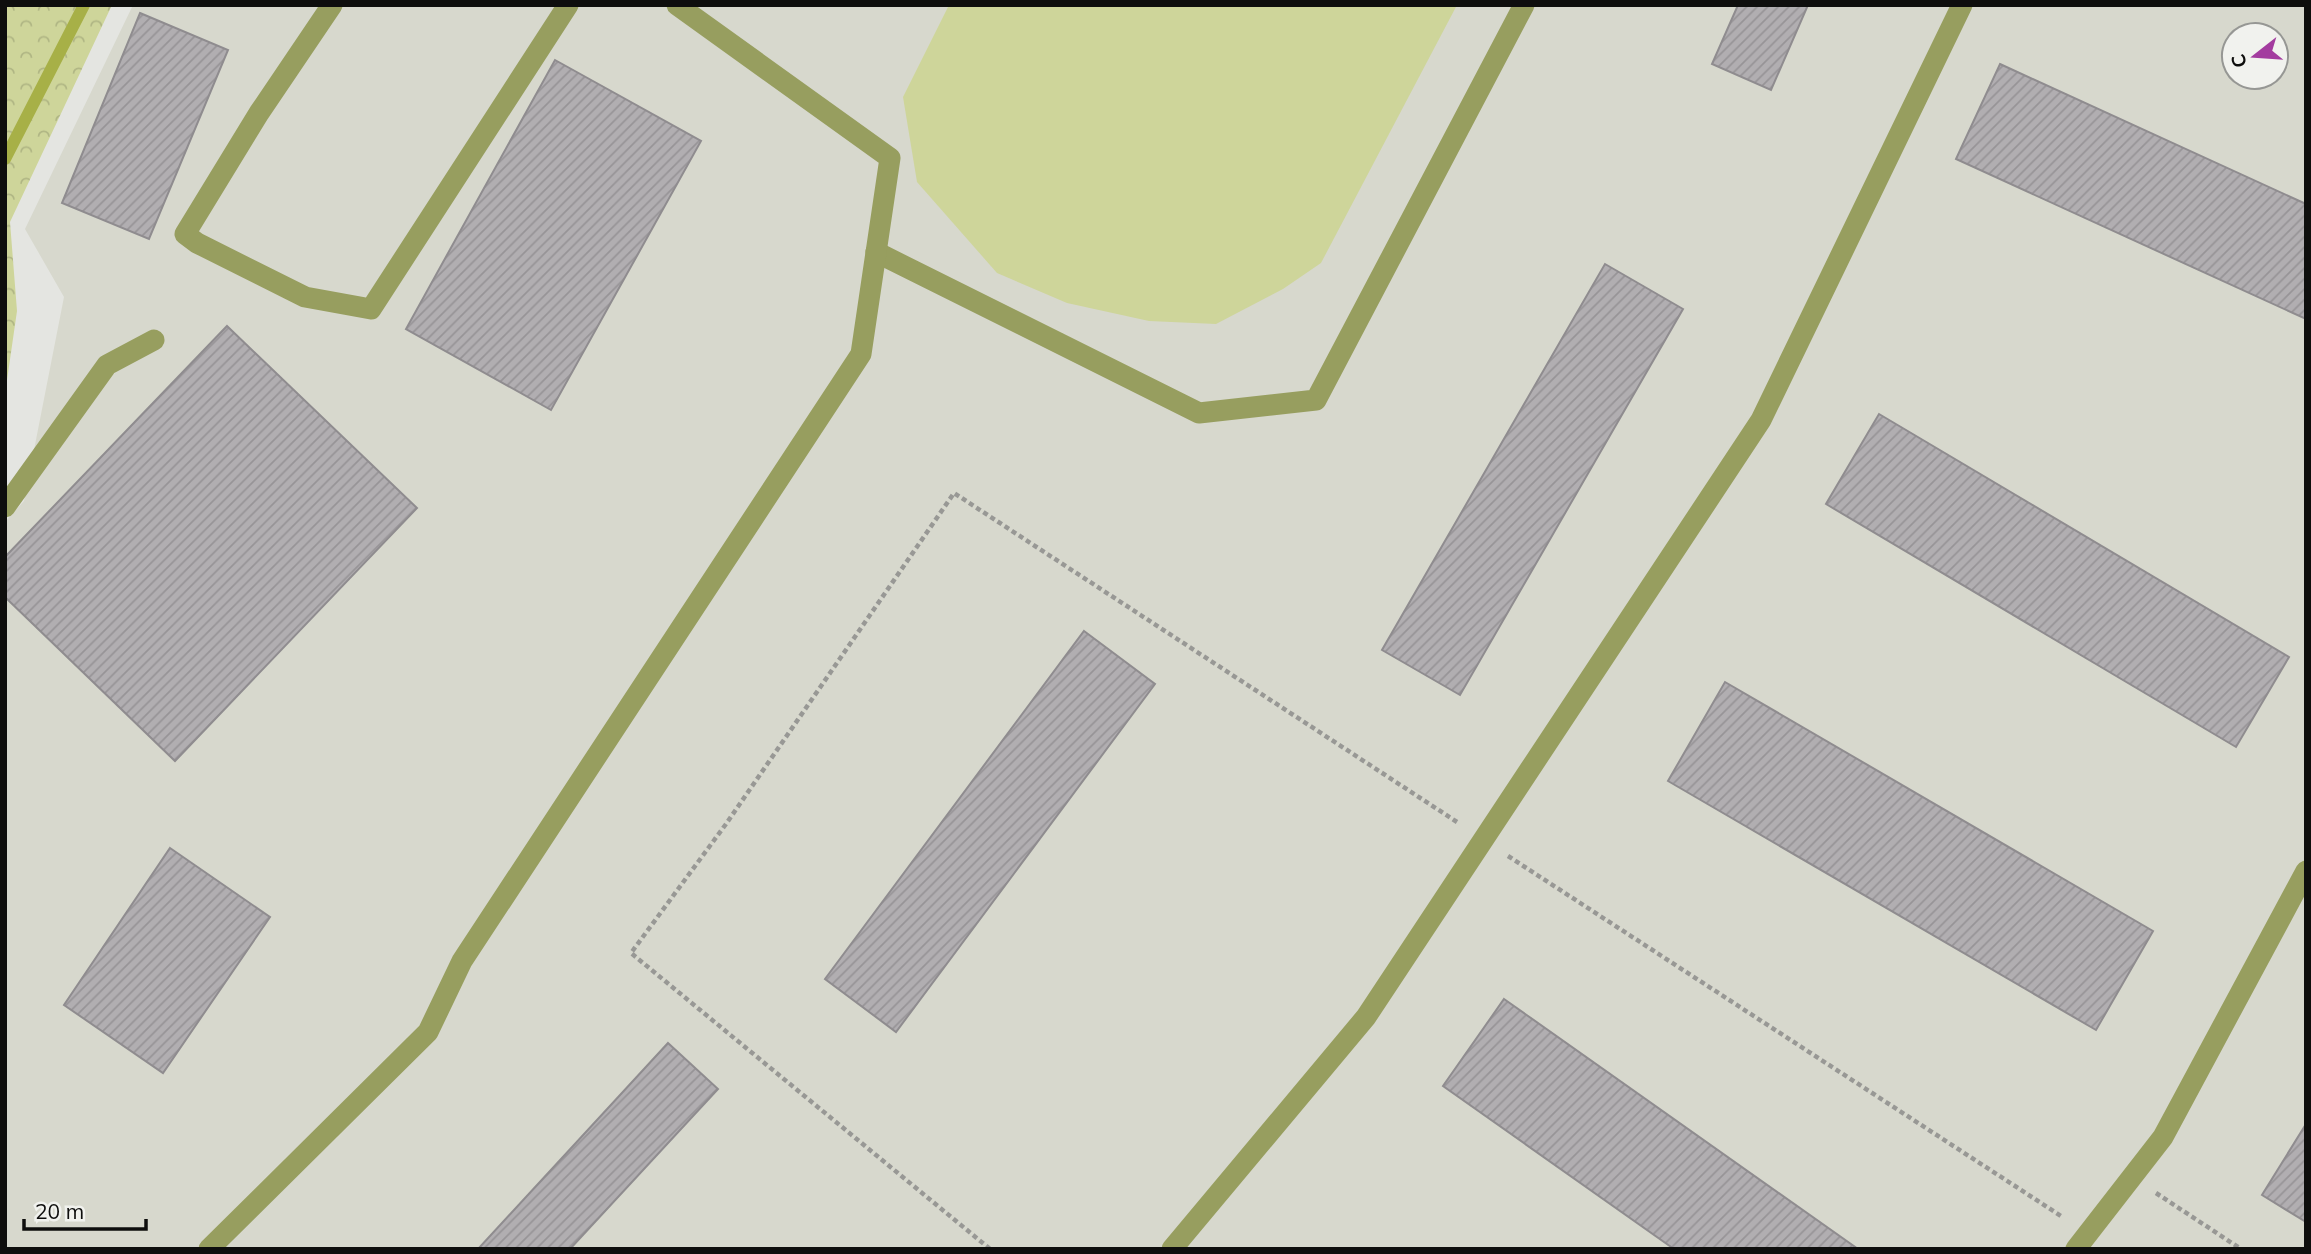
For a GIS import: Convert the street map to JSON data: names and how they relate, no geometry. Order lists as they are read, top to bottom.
{
  "scale_bar": "20 m",
  "north": "left"
}
